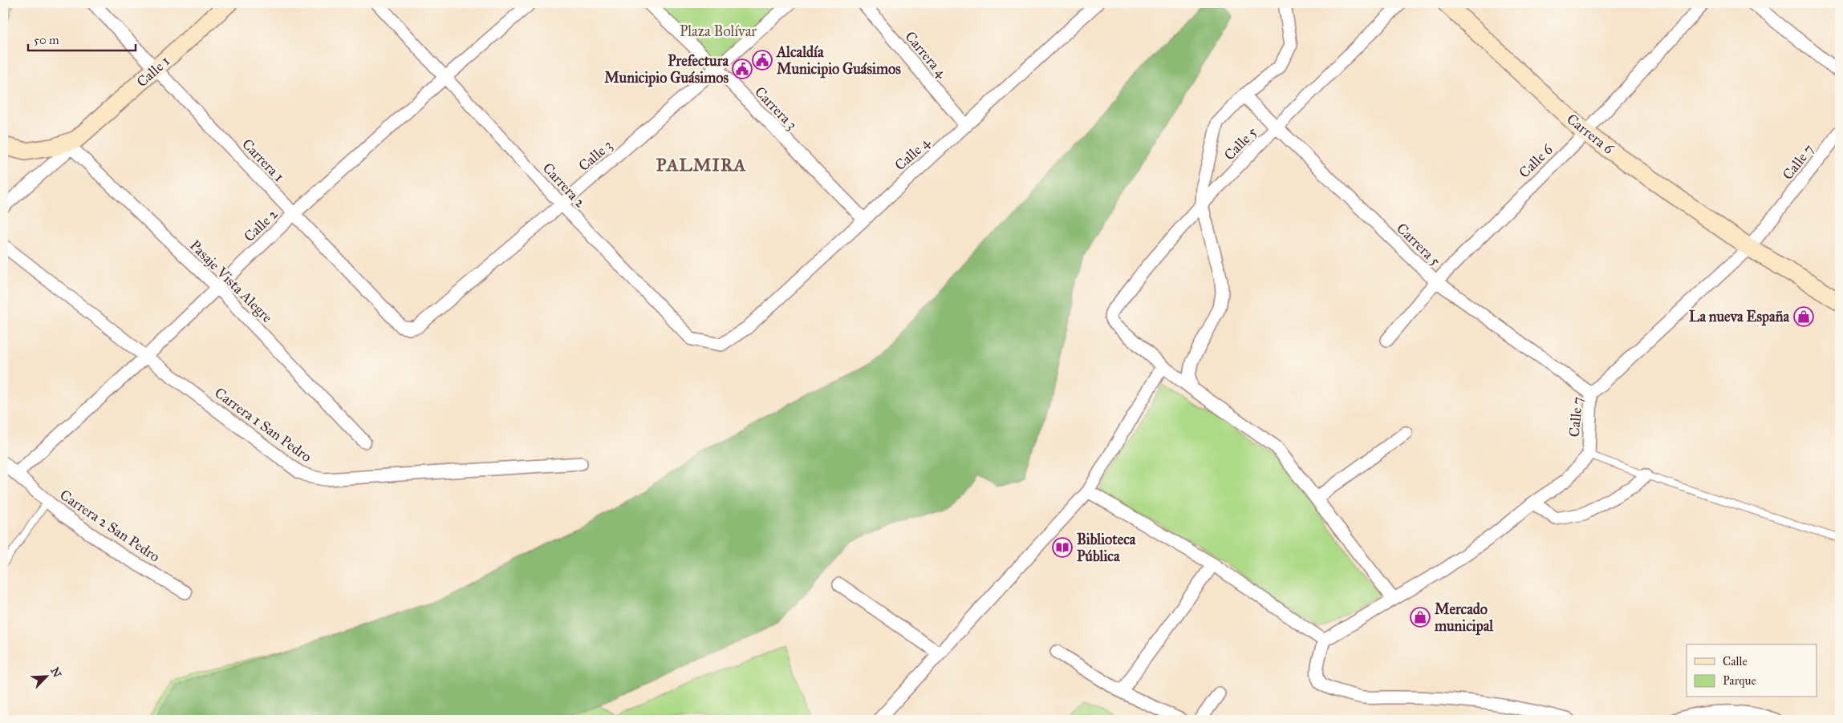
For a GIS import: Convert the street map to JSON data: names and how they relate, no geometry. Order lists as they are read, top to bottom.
{
  "streets": {
    "main road": ["Calle 1", "Carrera 6"],
    "street": [
      "Carrera 4",
      "Carrera 3",
      "Calle 5",
      "Calle 4",
      "Calle 3",
      "Carrera 1",
      "Calle 6",
      "Calle 7",
      "Carrera 2",
      "Calle 2",
      "Carrera 5",
      "Pasaje Vista Alegre",
      "Carrera 1 San Pedro",
      "Carrera 2 San Pedro"
    ]
  },
  "crossings": [
    ["Carrera 4", "Calle 4"],
    ["Calle 1", "Carrera 1"],
    ["Calle 1", "Pasaje Vista Alegre"],
    ["Carrera 3", "Calle 4"],
    ["Carrera 3", "Calle 3"],
    ["Carrera 6", "Calle 6"],
    ["Carrera 6", "Calle 7"],
    ["Calle 5", "Carrera 5"],
    ["Calle 4", "Carrera 2"],
    ["Calle 3", "Carrera 1"],
    ["Calle 3", "Carrera 2"],
    ["Carrera 1", "Calle 2"],
    ["Calle 6", "Carrera 5"],
    ["Calle 7", "Carrera 5"],
    ["Carrera 2", "Calle 2"],
    ["Calle 2", "Pasaje Vista Alegre"],
    ["Calle 2", "Carrera 1 San Pedro"],
    ["Calle 2", "Carrera 2 San Pedro"]
  ],
  "districts": ["PALMIRA"],
  "parks": ["Plaza Bolívar"],
  "places": {
    "public building": ["Alcaldía Municipio Guásimos", "Prefectura Municipio Guásimos"],
    "shop": ["La nueva España", "Mercado municipal"],
    "library": ["Biblioteca Pública"]
  },
  "legend": ["Calle", "Parque"],
  "scale_bar": "50 m",
  "north": "top right"
}
